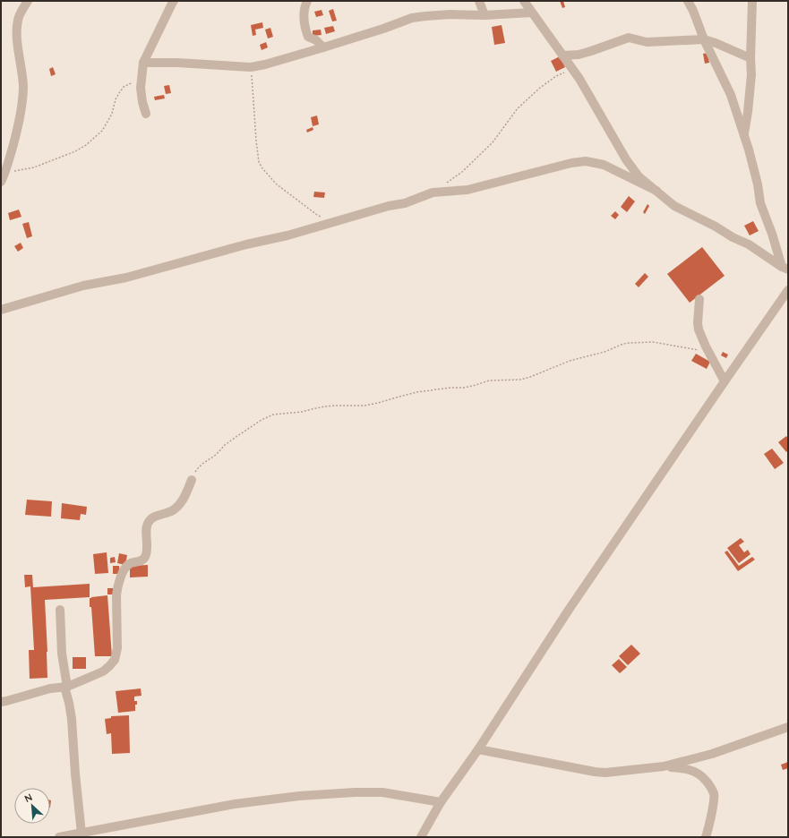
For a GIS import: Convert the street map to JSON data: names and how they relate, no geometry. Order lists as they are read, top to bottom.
{
  "north": "top left"
}
